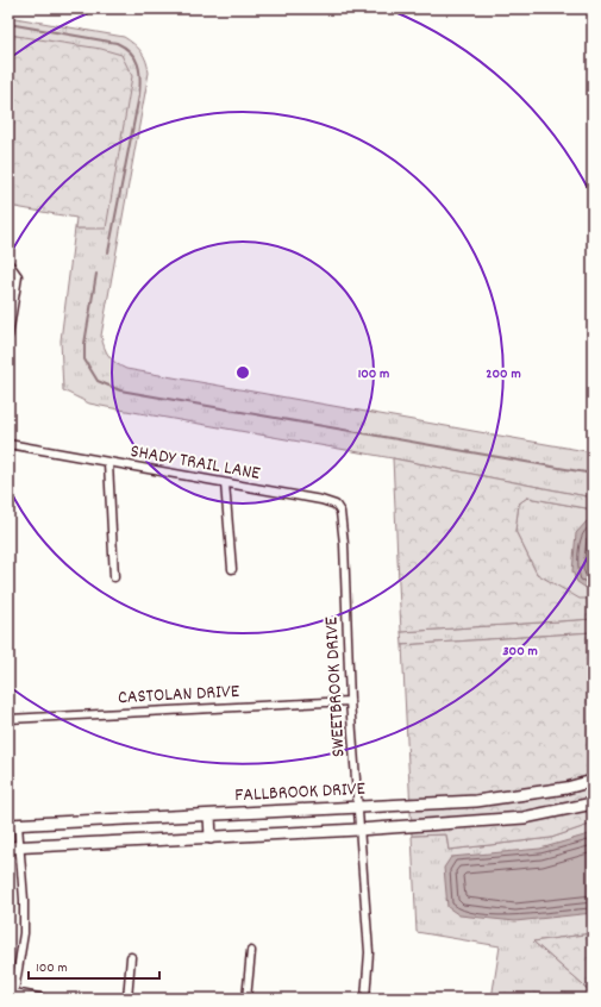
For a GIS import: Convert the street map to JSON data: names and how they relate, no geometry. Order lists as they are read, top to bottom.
{
  "streets": {
    "main road": ["FALLBROOK DRIVE"],
    "street": ["SHADY TRAIL LANE", "SWEETBROOK DRIVE", "CASTOLAN DRIVE"]
  },
  "crossings": [
    ["SHADY TRAIL LANE", "SWEETBROOK DRIVE"],
    ["SWEETBROOK DRIVE", "CASTOLAN DRIVE"],
    ["SWEETBROOK DRIVE", "FALLBROOK DRIVE"]
  ],
  "scale_bar": "100 m",
  "rings": ["100 m", "200 m", "300 m"]
}
